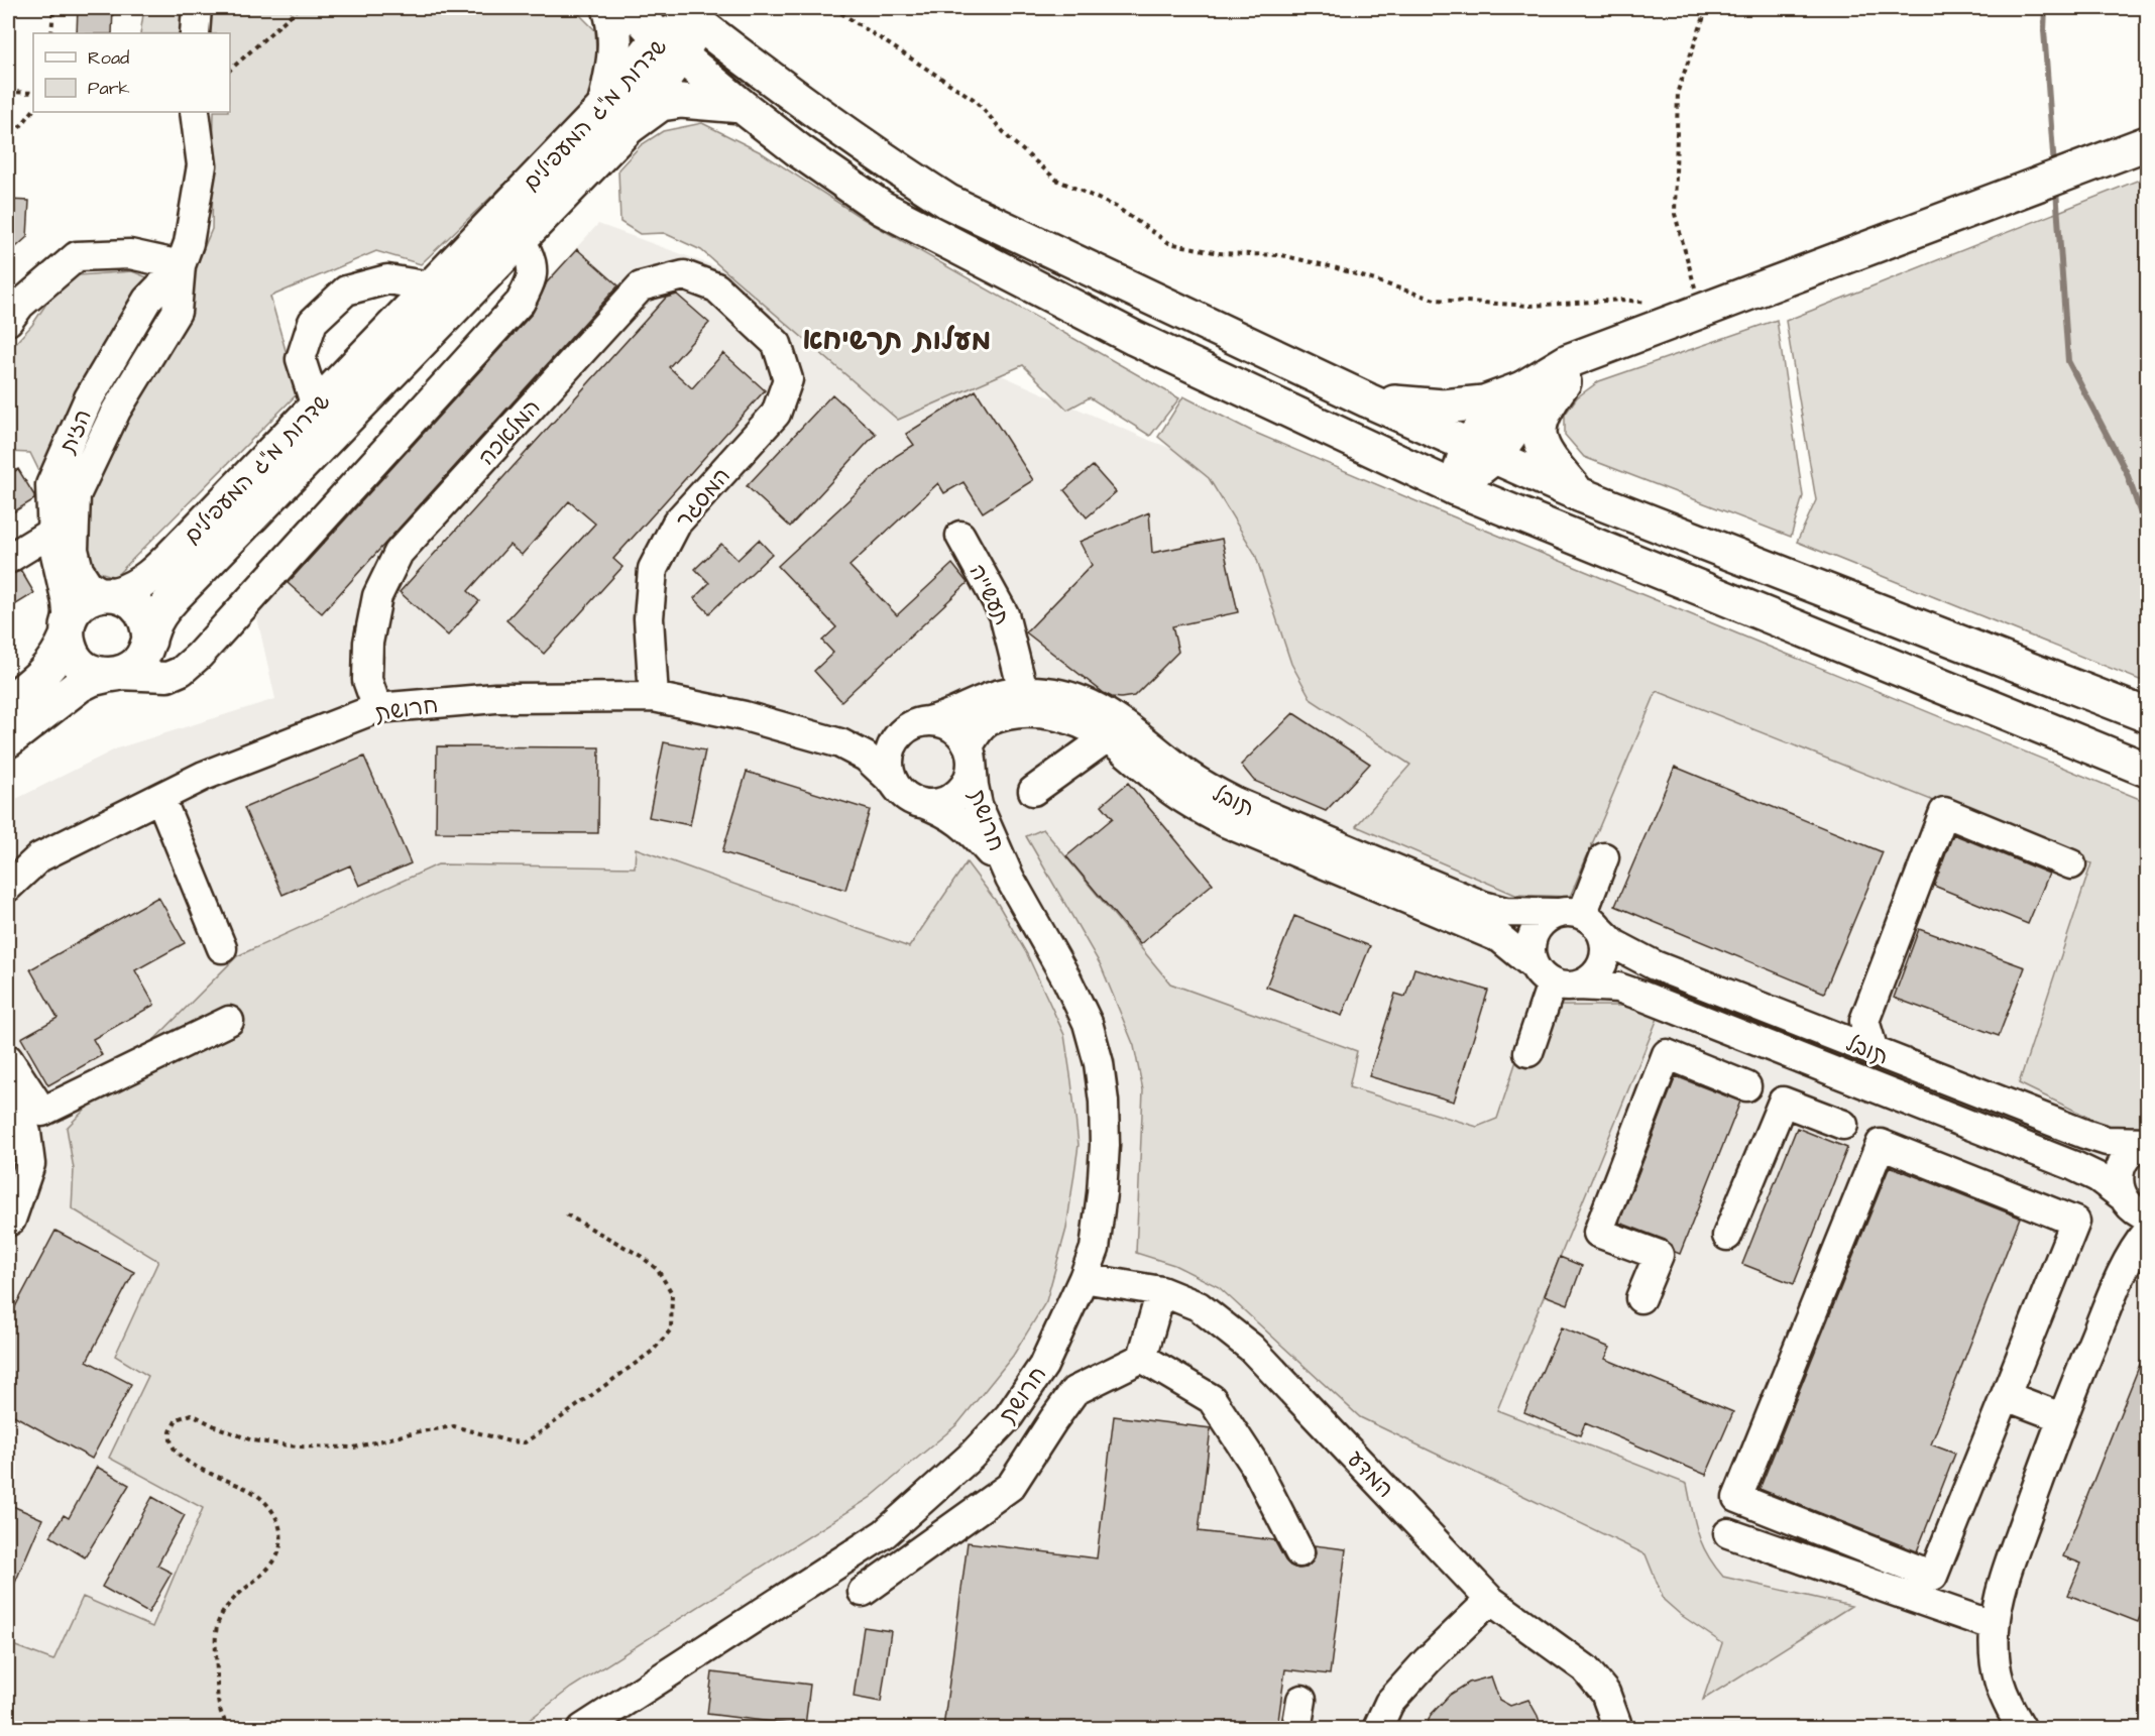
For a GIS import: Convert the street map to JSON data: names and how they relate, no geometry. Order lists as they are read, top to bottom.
{
  "streets": {
    "main road": ["שדרות מ\"ג המעפילים"],
    "street": [
      "הזית",
      "המלאכה",
      "המסגר",
      "תעשייה",
      "חרושת",
      "תובל",
      "המדע"
    ]
  },
  "crossings": [
    ["שדרות מ\"ג המעפילים", "הזית"],
    ["המלאכה", "המסגר"],
    ["המלאכה", "חרושת"],
    ["המסגר", "חרושת"],
    ["תעשייה", "תובל"],
    ["חרושת", "תובל"],
    ["חרושת", "המדע"]
  ],
  "districts": ["מעלות תרשיחא"],
  "legend": ["Road", "Park"]
}
